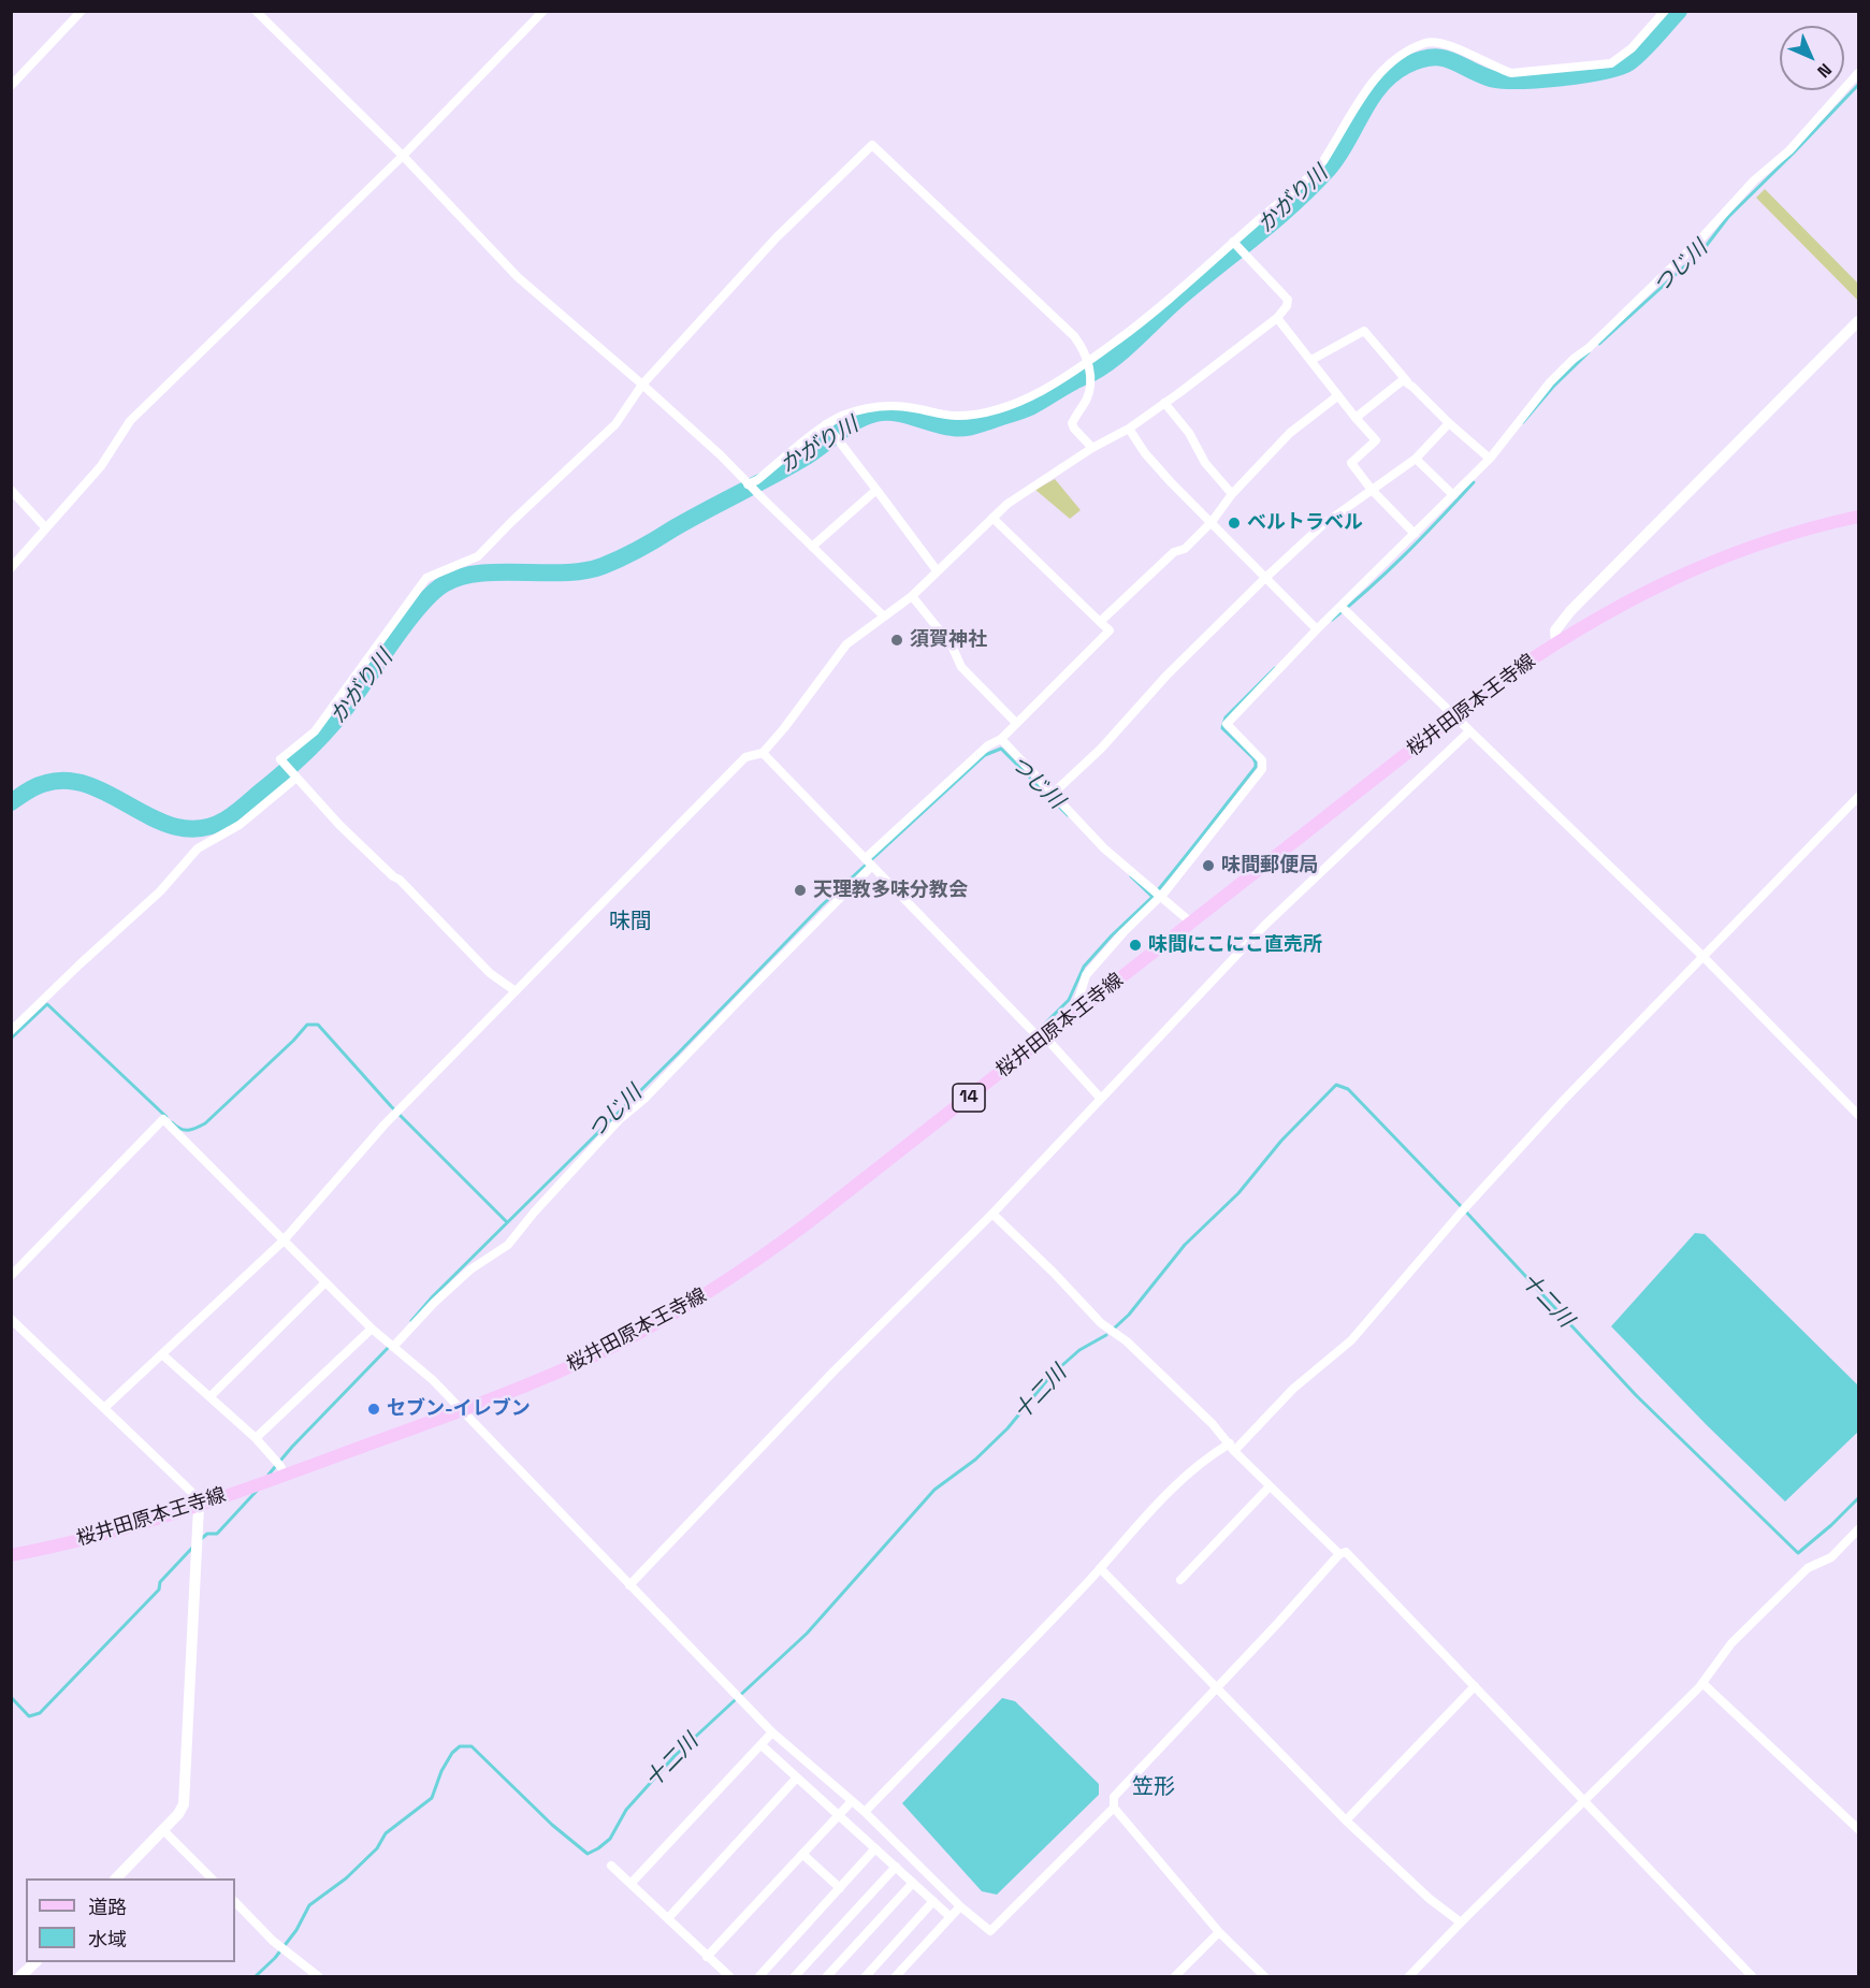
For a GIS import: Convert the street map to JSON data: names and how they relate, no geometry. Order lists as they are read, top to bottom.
{
  "streets": {
    "main road": ["桜井田原本王寺線", "14"]
  },
  "districts": ["味間", "笠形"],
  "water": ["かがり川", "つじ川", "十二川"],
  "places": [
    "ベルトラベル",
    "須賀神社",
    "味間郵便局",
    "天理教多味分教会",
    "味間にこにこ直売所",
    "セブン-イレブン"
  ],
  "legend": ["道路", "水域"],
  "north": "bottom right"
}
